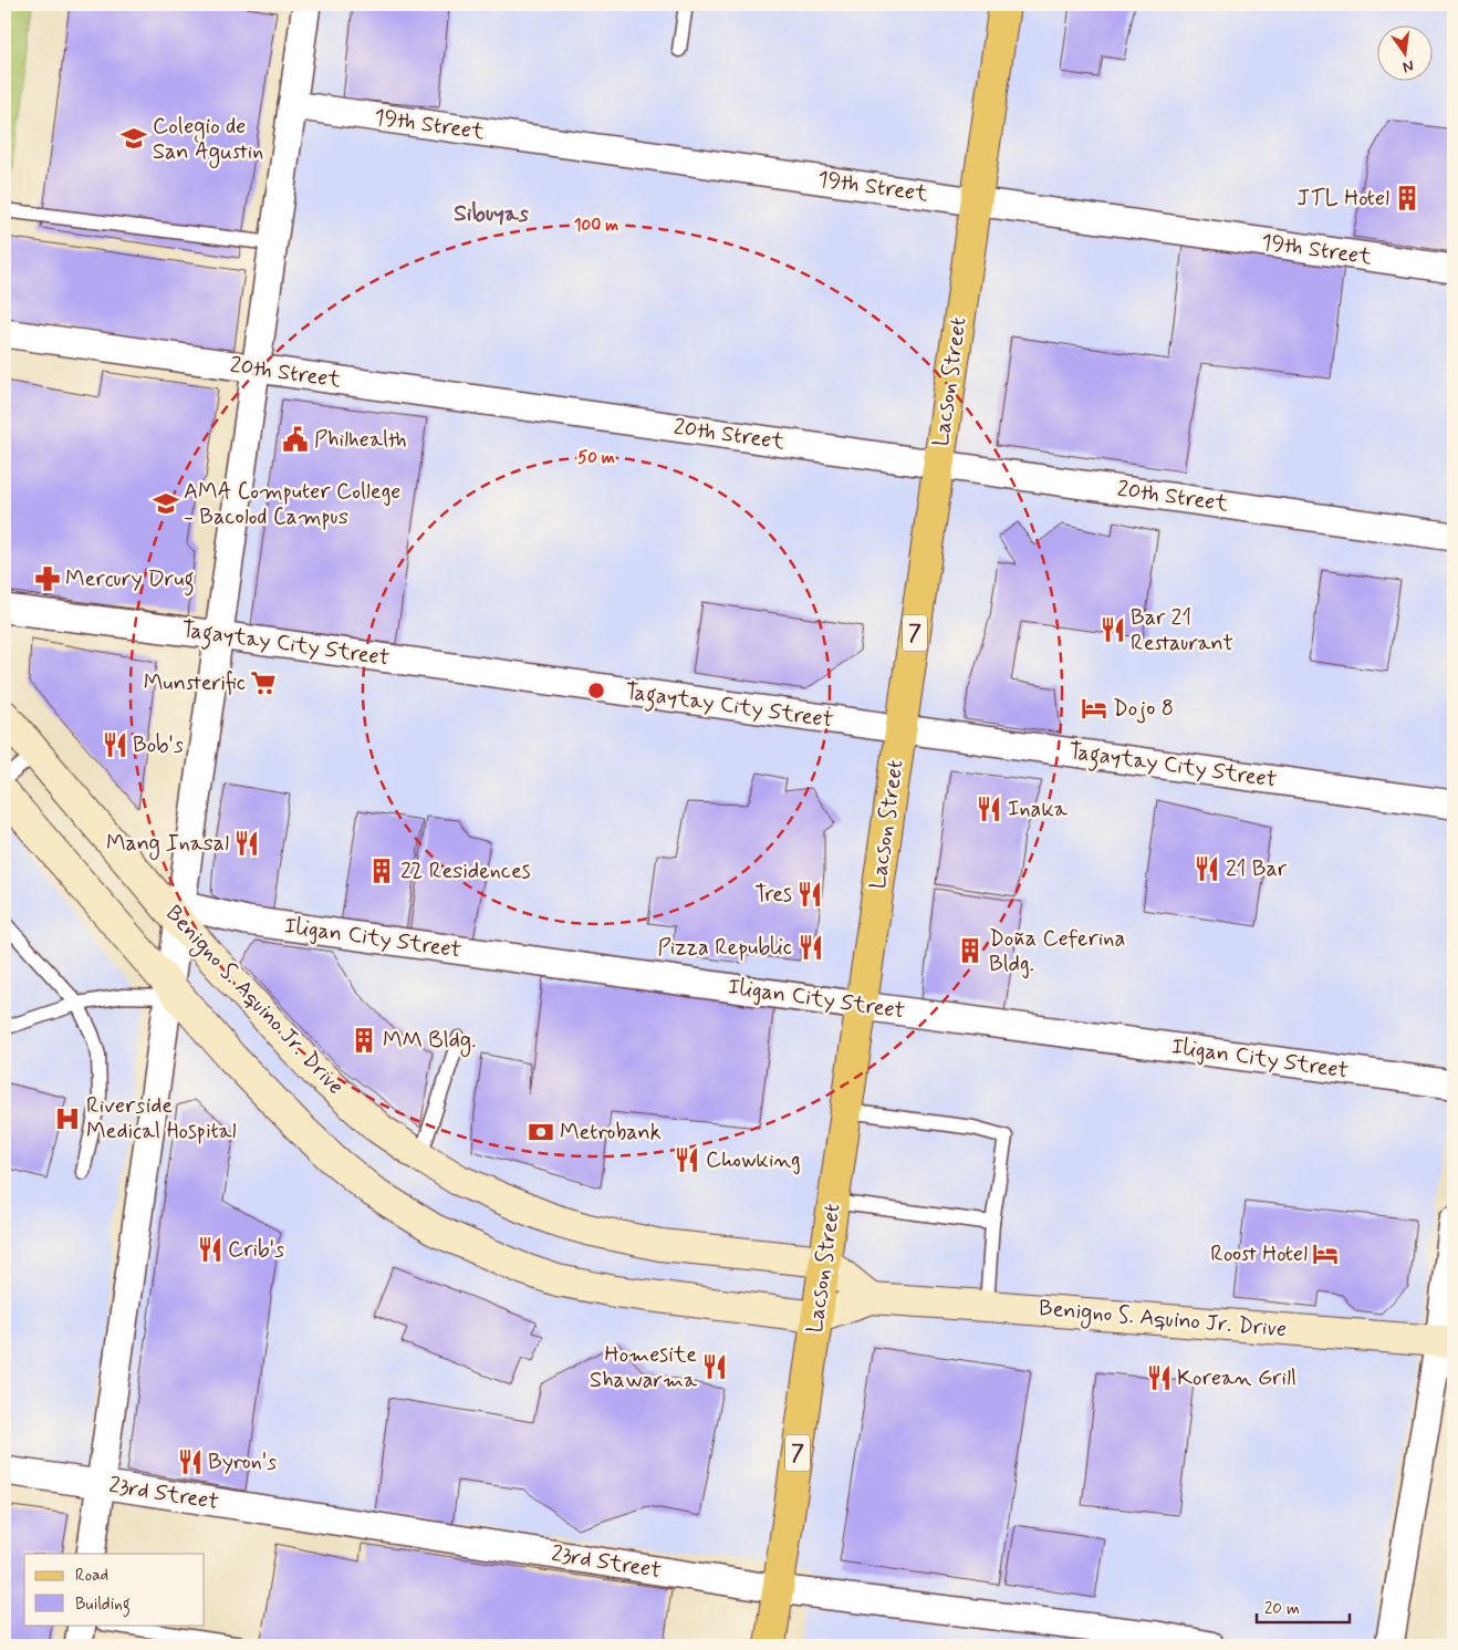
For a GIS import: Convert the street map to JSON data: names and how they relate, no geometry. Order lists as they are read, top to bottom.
{
  "streets": {
    "main road": ["Lacson Street", "7", "Benigno S. Aquino Jr. Drive"],
    "street": [
      "19th Street",
      "20th Street",
      "Tagaytay City Street",
      "Iligan City Street",
      "23rd Street"
    ]
  },
  "crossings": [
    ["19th Street", "Lacson Street"],
    ["20th Street", "Lacson Street"],
    ["Lacson Street", "Tagaytay City Street"],
    ["Lacson Street", "Iligan City Street"],
    ["Lacson Street", "Benigno S. Aquino Jr. Drive"],
    ["Lacson Street", "23rd Street"],
    ["Iligan City Street", "Benigno S. Aquino Jr. Drive"]
  ],
  "districts": ["Sibuyas"],
  "places": {
    "school or university": ["Colegio de San Agustin", "AMA Computer College - Bacolod Campus"],
    "building": [
      "JTL Hotel",
      "22 Residences",
      "Doña Ceferina Bldg.",
      "MM Bldg."
    ],
    "public building": ["Philhealth"],
    "pharmacy": ["Mercury Drug"],
    "restaurant": [
      "Bar 21 Restaurant",
      "Bob's",
      "Inaka",
      "Mang Inasal",
      "21 Bar",
      "Tres",
      "Pizza Republic",
      "Chowking",
      "Crib's",
      "Homesite Shawarma",
      "Korean Grill",
      "Byron's"
    ],
    "supermarket": ["Munsterific"],
    "hotel": ["Dojo 8", "Roost Hotel"],
    "hospital": ["Riverside Medical Hospital"],
    "bank": ["Metrobank"]
  },
  "legend": ["Road", "Building"],
  "scale_bar": "20 m",
  "north": "bottom",
  "rings": ["100 m", "50 m"]
}
